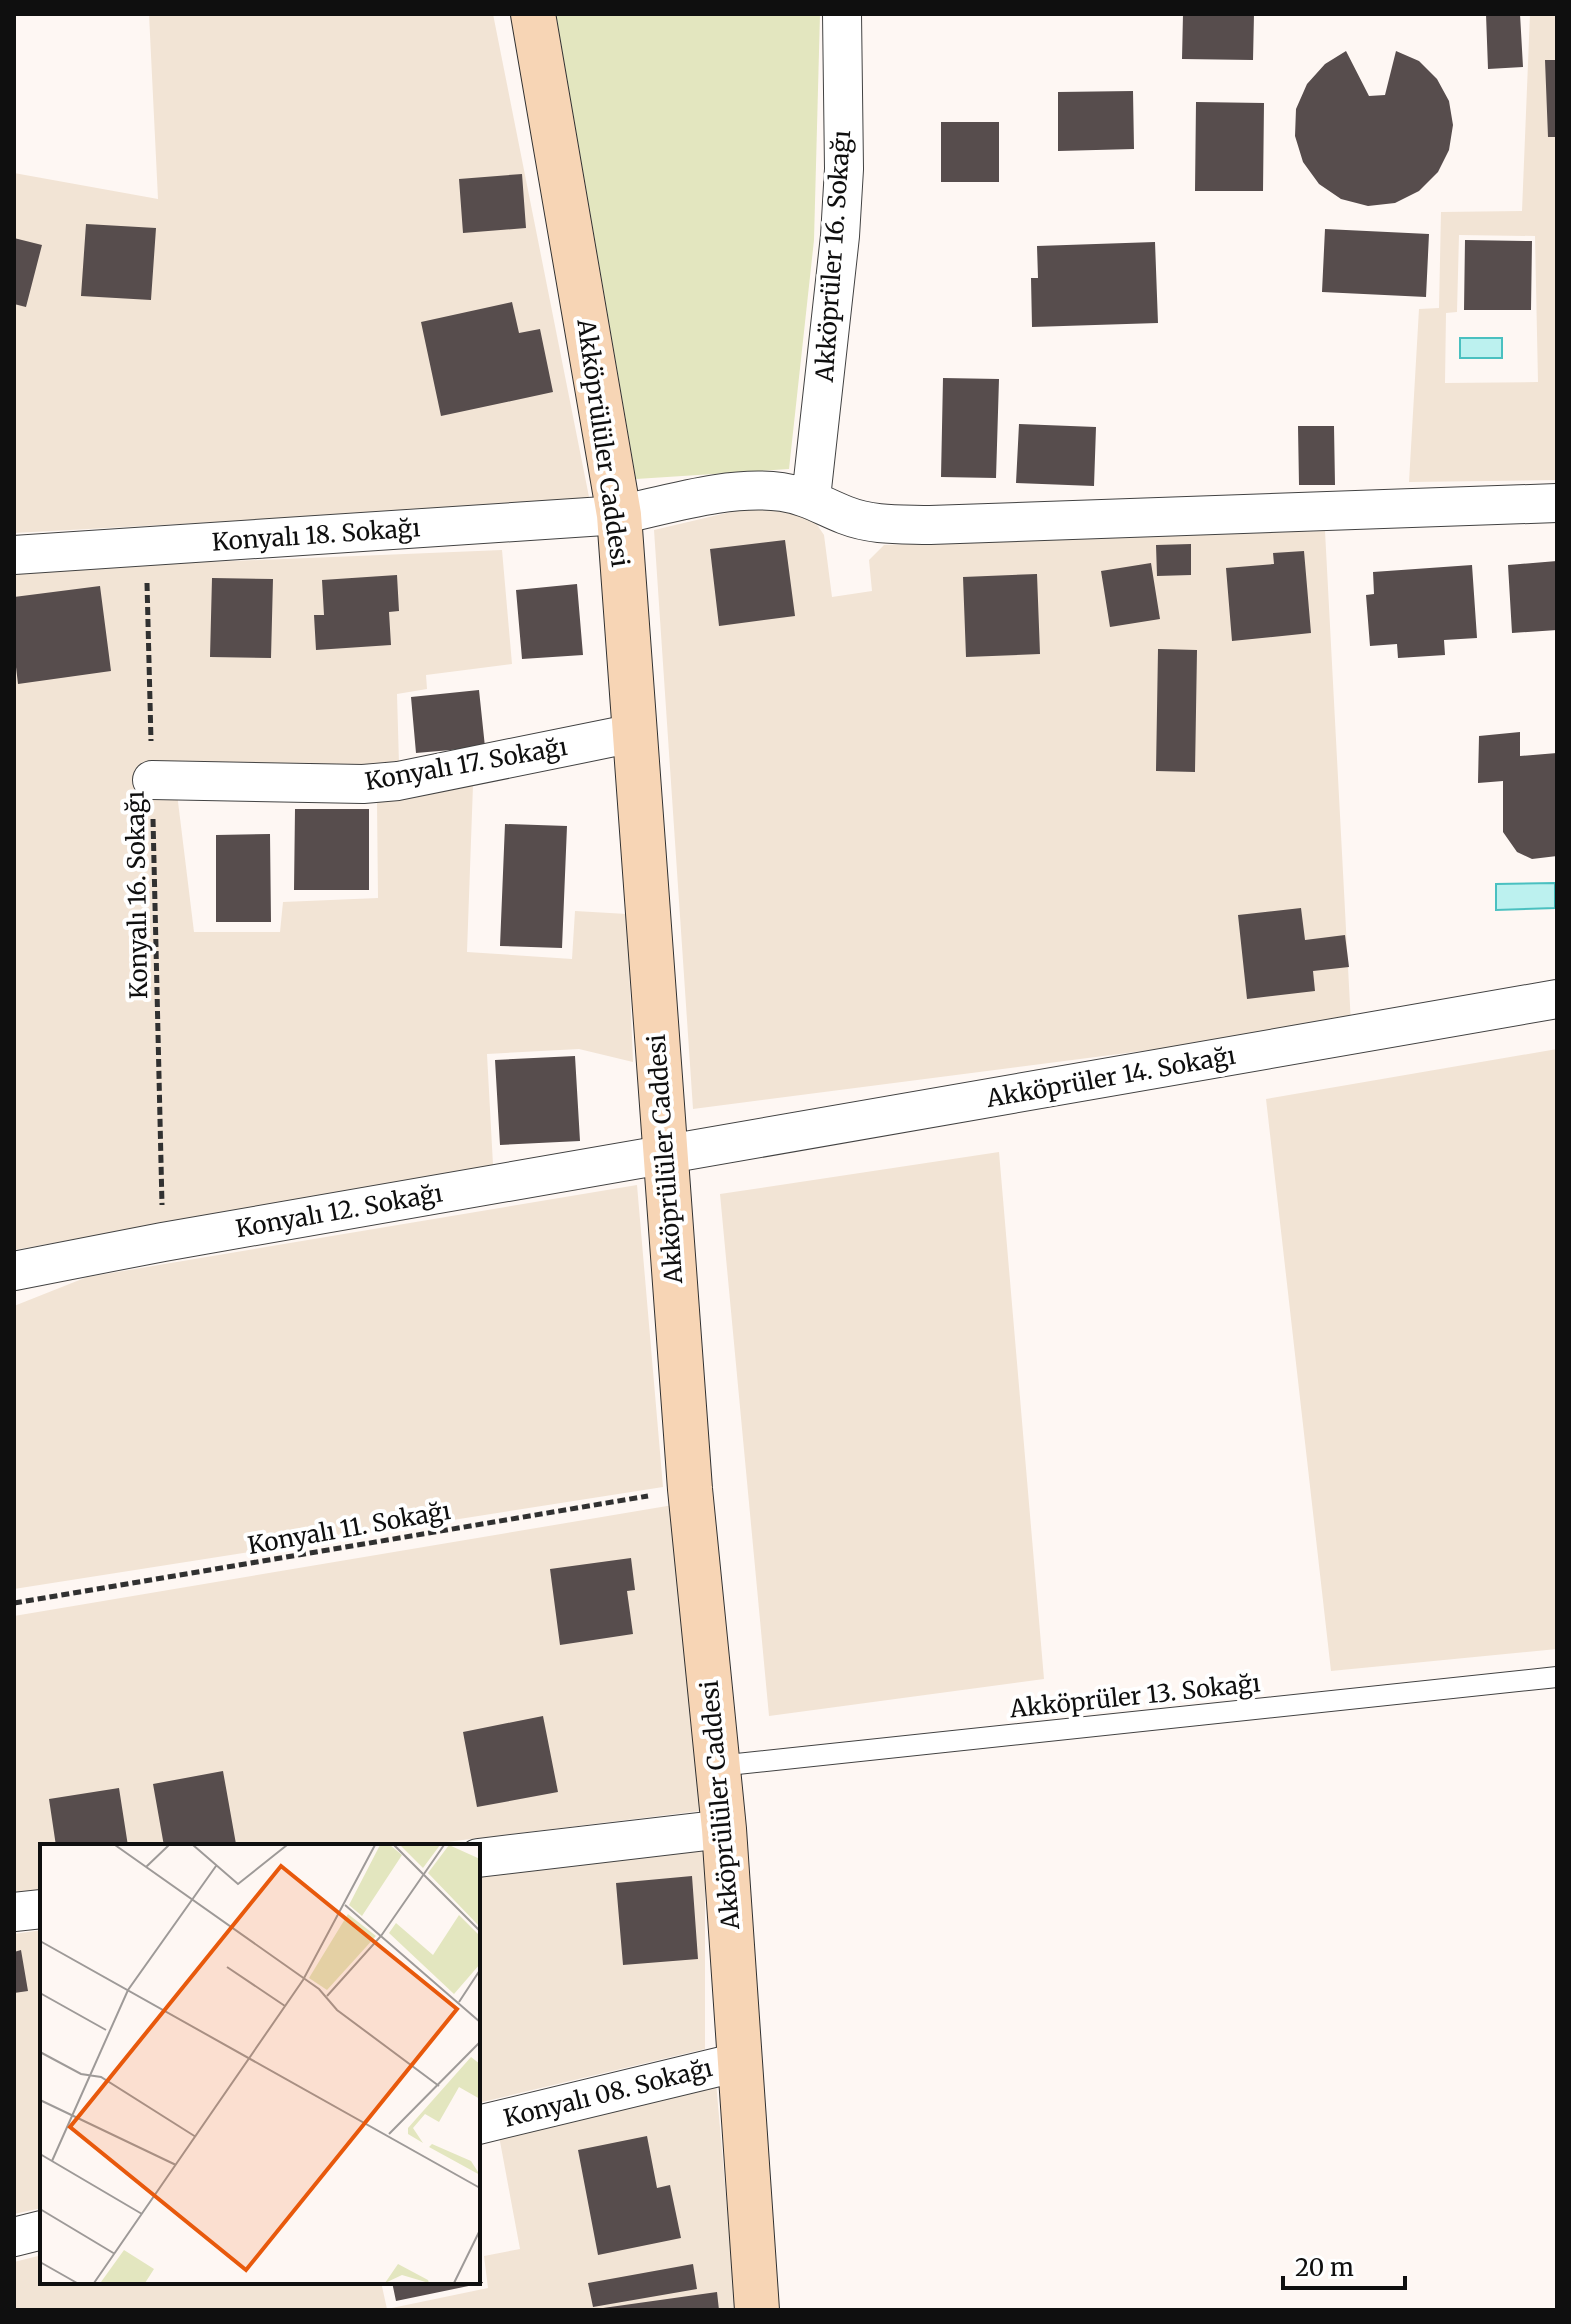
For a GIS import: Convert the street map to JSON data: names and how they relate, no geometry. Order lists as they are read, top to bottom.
{
  "streets": {
    "street": [
      "Akköprüler 16. Sokağı",
      "Akköprülüler Caddesi",
      "Konyalı 18. Sokağı",
      "Konyalı 17. Sokağı",
      "Akköprüler 14. Sokağı",
      "Konyalı 12. Sokağı",
      "Konyalı 08. Sokağı"
    ],
    "lane": ["Akköprüler 13. Sokağı"],
    "path": ["Konyalı 16. Sokağı", "Konyalı 11. Sokağı"]
  },
  "crossings": [
    ["Akköprüler 16. Sokağı", "Konyalı 18. Sokağı"],
    ["Akköprülüler Caddesi", "Konyalı 18. Sokağı"],
    ["Akköprülüler Caddesi", "Konyalı 17. Sokağı"],
    ["Akköprülüler Caddesi", "Akköprüler 14. Sokağı"],
    ["Akköprülüler Caddesi", "Konyalı 12. Sokağı"],
    ["Akköprülüler Caddesi", "Konyalı 11. Sokağı"],
    ["Akköprülüler Caddesi", "Akköprüler 13. Sokağı"],
    ["Akköprülüler Caddesi", "Konyalı 08. Sokağı"],
    ["Konyalı 18. Sokağı", "Konyalı 16. Sokağı"],
    ["Konyalı 17. Sokağı", "Konyalı 16. Sokağı"],
    ["Konyalı 16. Sokağı", "Konyalı 12. Sokağı"],
    ["Akköprüler 14. Sokağı", "Konyalı 12. Sokağı"]
  ],
  "scale_bar": "20 m"
}
